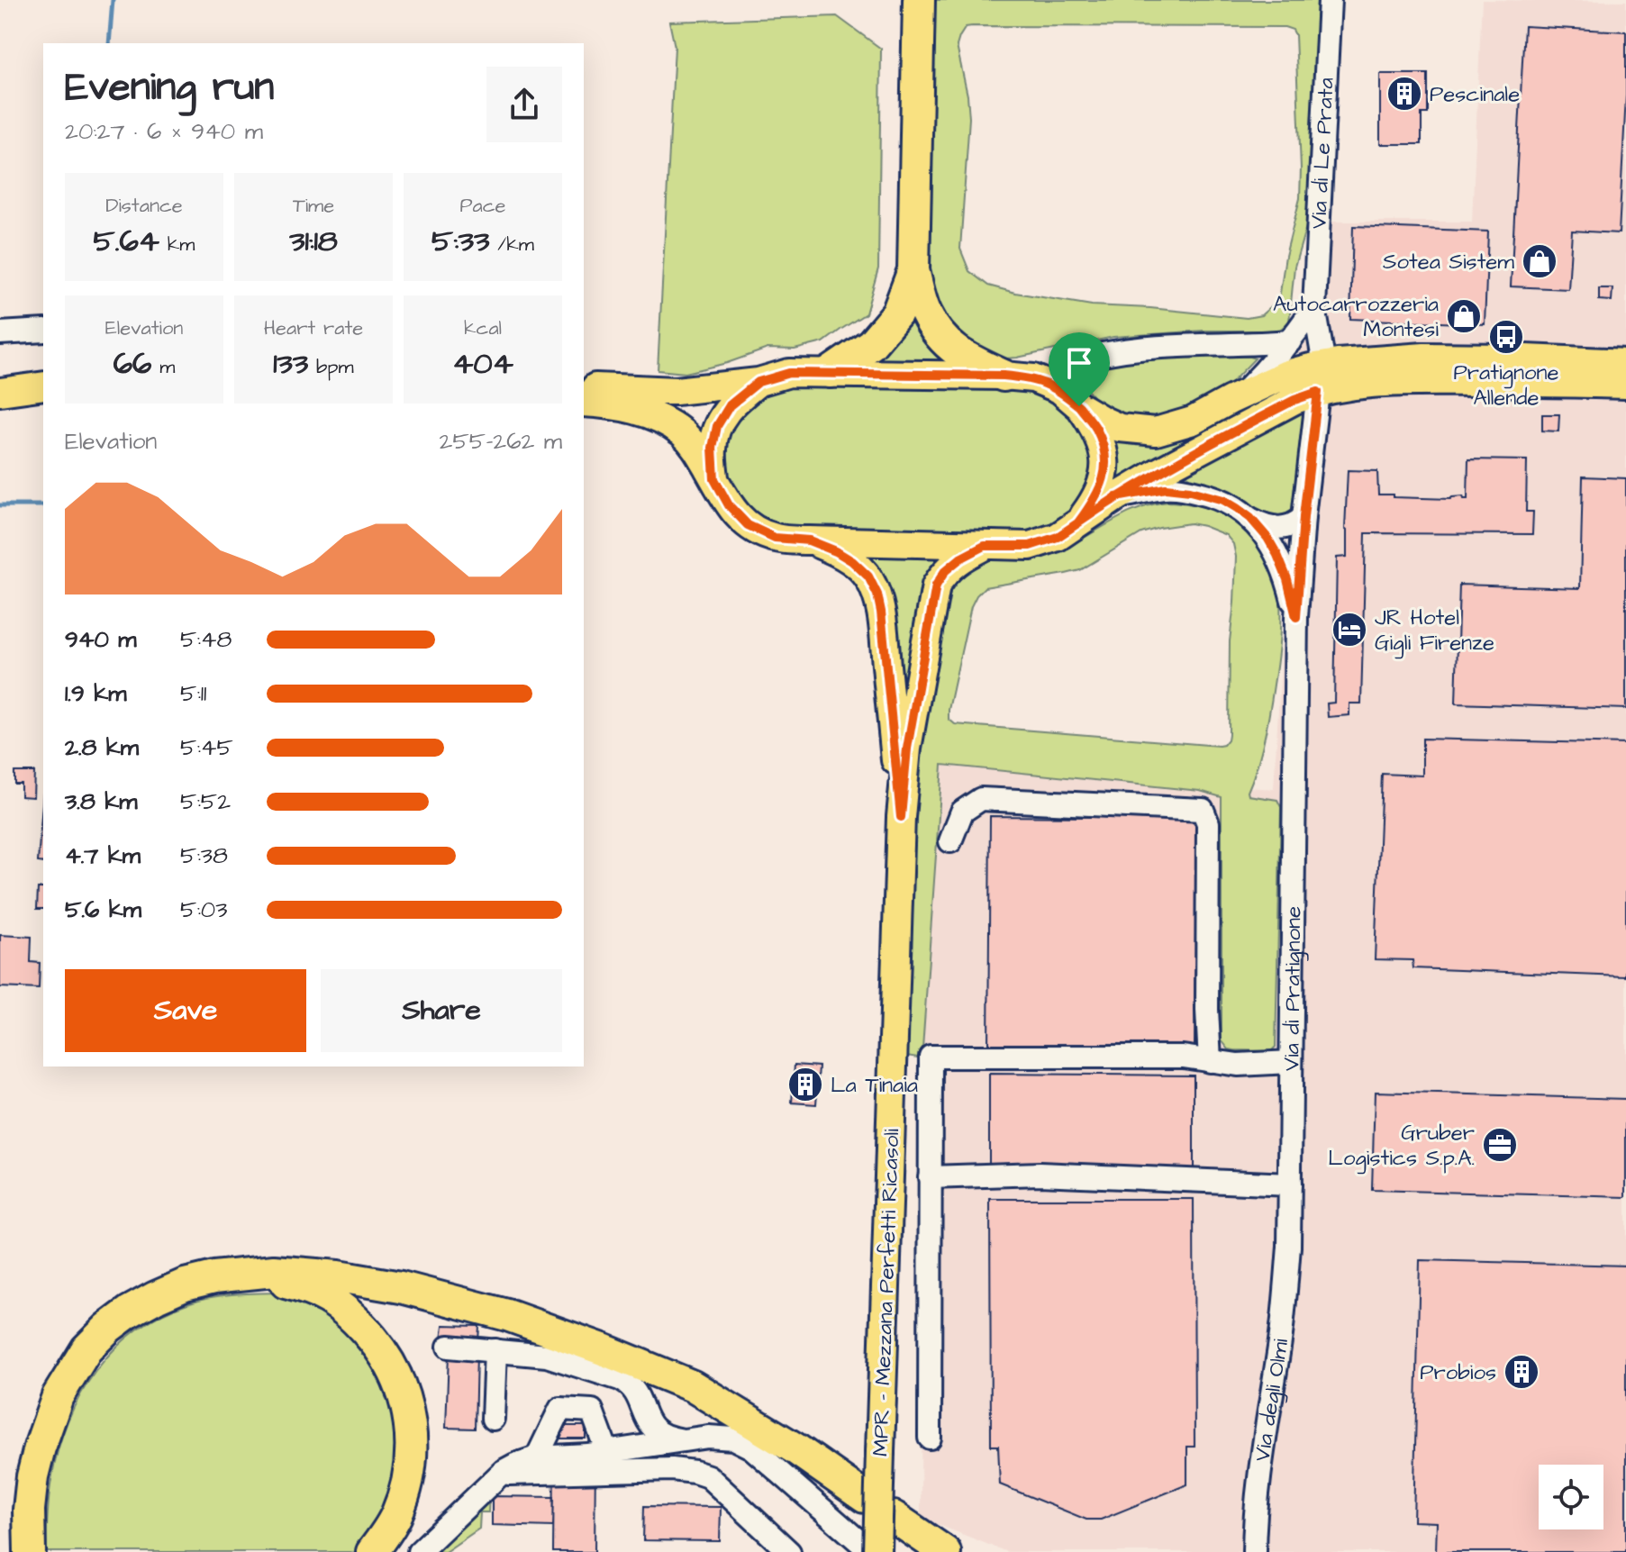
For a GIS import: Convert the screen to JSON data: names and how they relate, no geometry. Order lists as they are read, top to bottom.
{
  "streets": {
    "main road": ["MPR - Mezzana Perfetti Ricasoli"],
    "street": ["Via di Le Prata", "Via di Pratignone", "Via degli Olmi"]
  },
  "crossings": [
    ["Via di Pratignone", "Via degli Olmi"]
  ],
  "places": {
    "building": ["Pescinale", "La Tinaia", "Probios"],
    "shop": ["Sotea Sistem", "Autocarrozzeria Montesi"],
    "bus stop": ["Pratignone Allende"],
    "hotel": ["JR Hotel Gigli Firenze"],
    "office": ["Gruber Logistics S.p.A."]
  },
  "page": {
    "heading": ["Evening run", "20:27 · 6 × 940 m"],
    "stats": [
      ["Distance", "5.64 km"],
      ["Time", "31:18"],
      ["Pace", "5:33 /km"],
      ["Elevation", "66 m"],
      ["Heart rate", "133 bpm"],
      ["kcal", "404"]
    ],
    "chart": ["Elevation", "255–262 m"],
    "list": [
      {
        "name": "940 m",
        "note": "5:48"
      },
      {
        "name": "1.9 km",
        "note": "5:11"
      },
      {
        "name": "2.8 km",
        "note": "5:45"
      },
      {
        "name": "3.8 km",
        "note": "5:52"
      },
      {
        "name": "4.7 km",
        "note": "5:38"
      },
      {
        "name": "5.6 km",
        "note": "5:03"
      }
    ],
    "buttons": ["Save", "Share"]
  }
}
